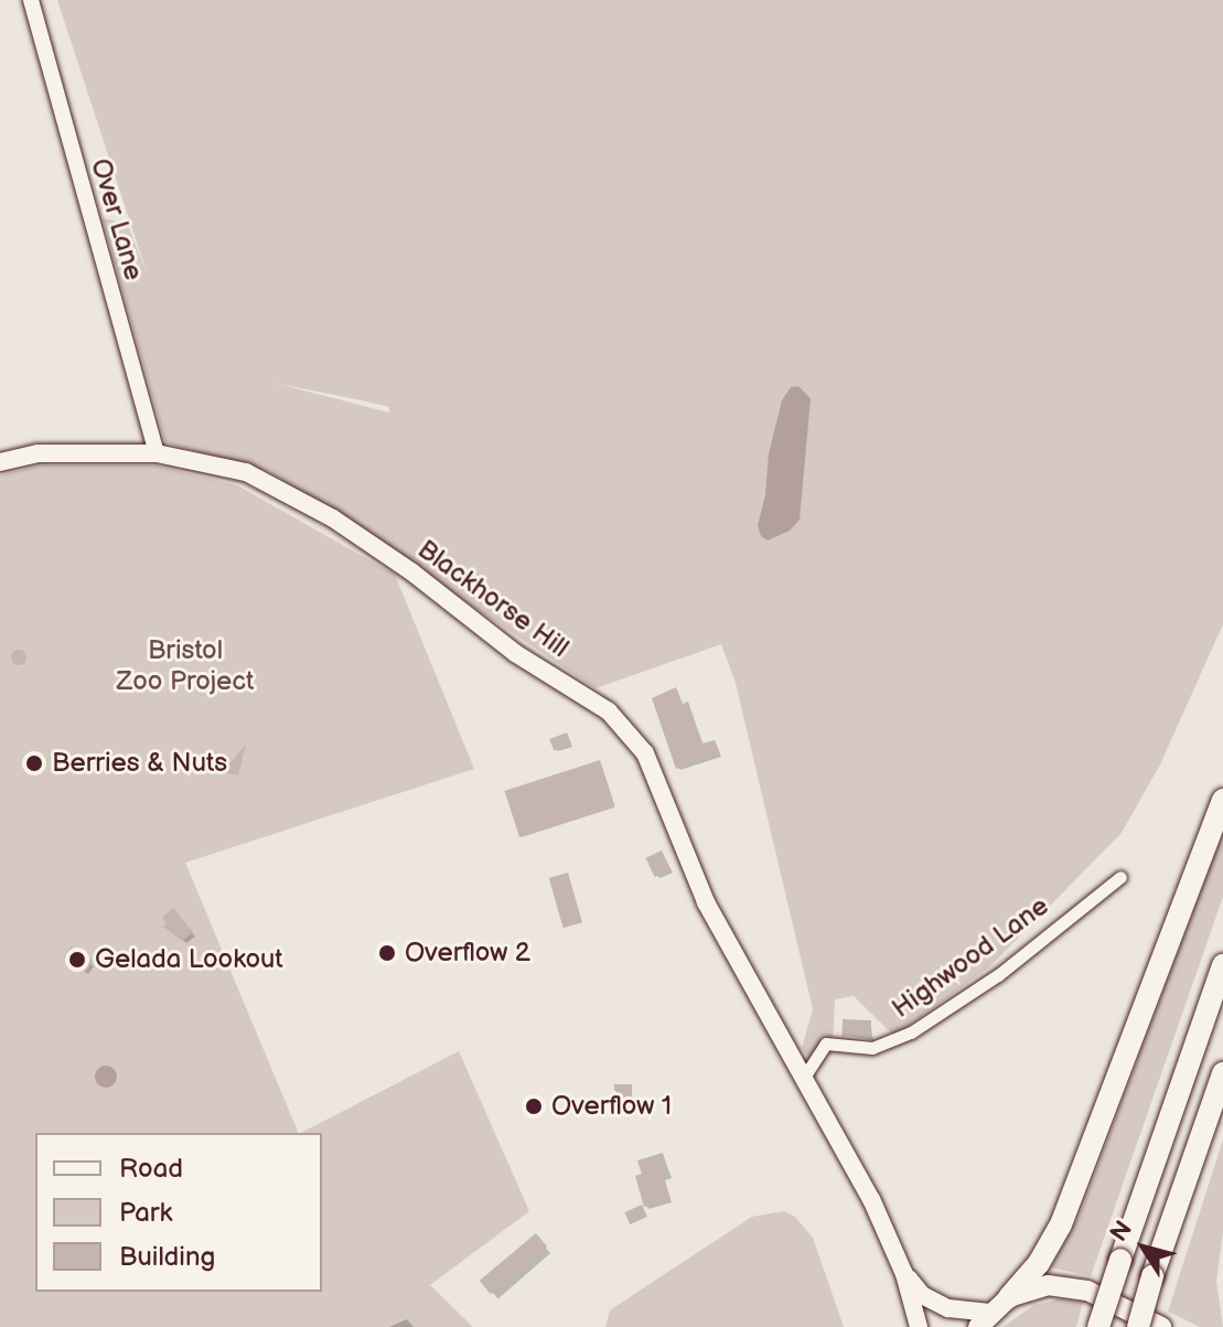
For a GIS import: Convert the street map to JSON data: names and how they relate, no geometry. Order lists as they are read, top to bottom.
{
  "streets": {
    "main road": ["Blackhorse Hill"],
    "street": ["Over Lane", "Highwood Lane"]
  },
  "crossings": [
    ["Over Lane", "Blackhorse Hill"],
    ["Blackhorse Hill", "Highwood Lane"]
  ],
  "parks": ["Bristol Zoo Project"],
  "places": [
    "Berries & Nuts",
    "Overflow 2",
    "Gelada Lookout",
    "Overflow 1"
  ],
  "legend": ["Road", "Park", "Building"],
  "north": "top left"
}
